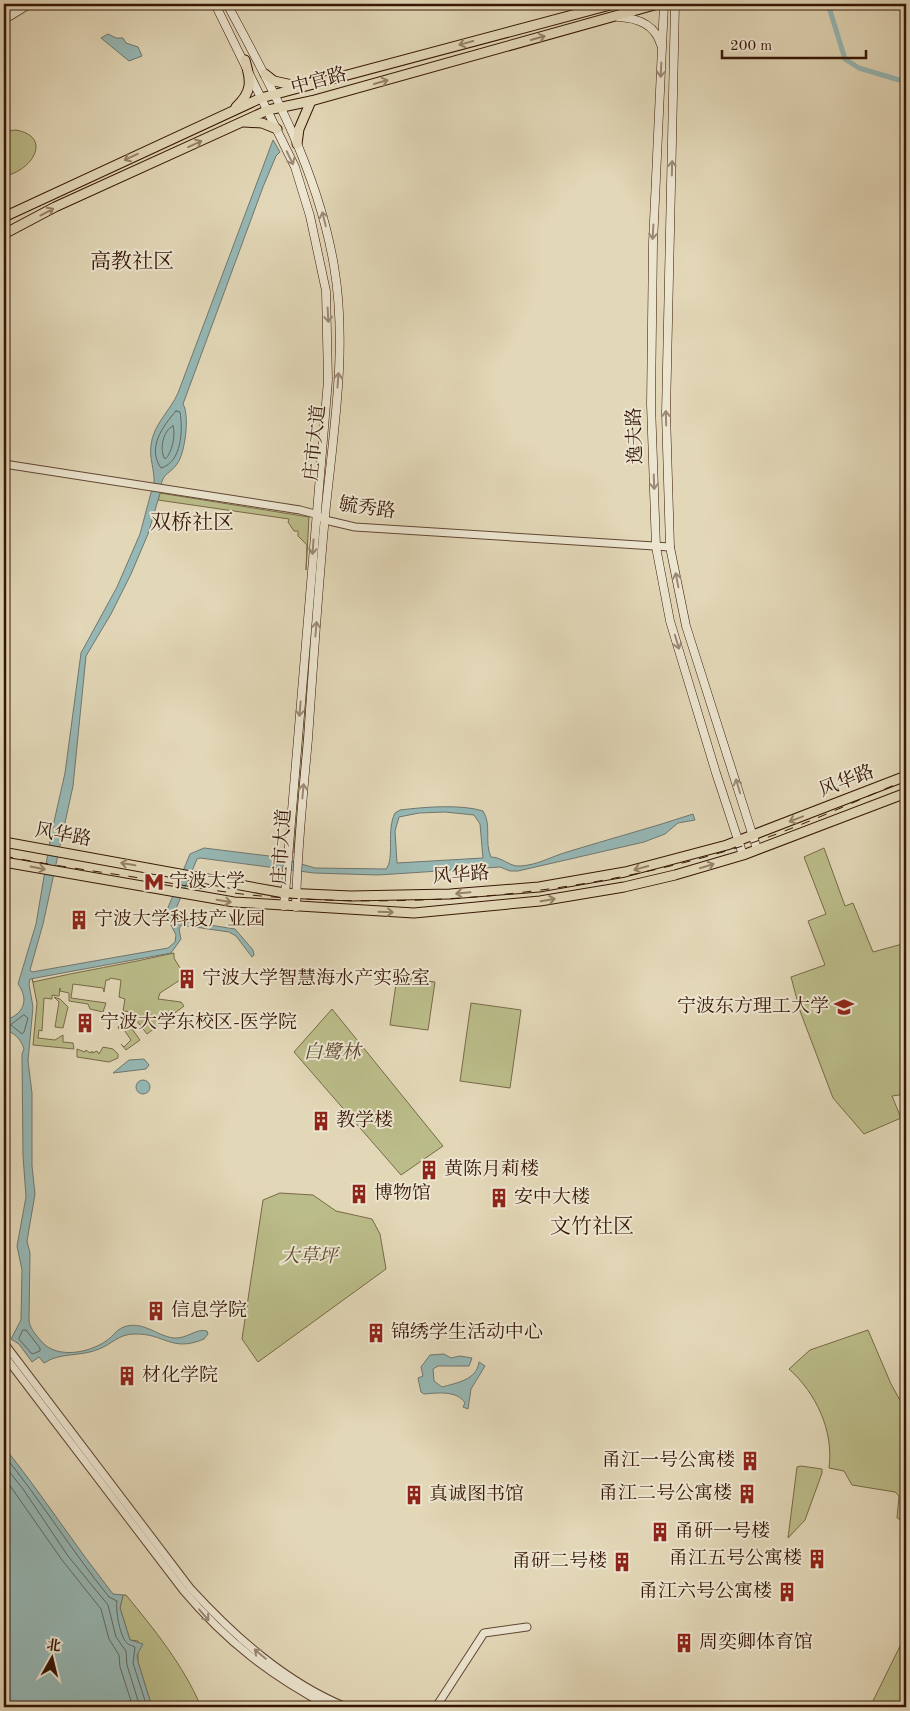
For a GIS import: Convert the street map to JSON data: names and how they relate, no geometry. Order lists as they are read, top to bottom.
{
  "streets": {
    "main road": [
      "中官路",
      "逸夫路",
      "庄市大道",
      "风华路"
    ],
    "street": ["毓秀路"]
  },
  "crossings": [
    ["中官路", "庄市大道"],
    ["逸夫路", "毓秀路"],
    ["逸夫路", "风华路"],
    ["庄市大道", "毓秀路"],
    ["庄市大道", "风华路"]
  ],
  "districts": ["高教社区", "双桥社区", "文竹社区"],
  "parks": ["白鹭林", "大草坪"],
  "places": {
    "metro station": ["宁波大学"],
    "building": [
      "宁波大学科技产业园",
      "宁波大学智慧海水产实验室",
      "宁波大学东校区-医学院",
      "教学楼",
      "黄陈月莉楼",
      "博物馆",
      "安中大楼",
      "信息学院",
      "锦绣学生活动中心",
      "材化学院",
      "甬江一号公寓楼",
      "甬江二号公寓楼",
      "真诚图书馆",
      "甬研一号楼",
      "甬江五号公寓楼",
      "甬研二号楼",
      "甬江六号公寓楼",
      "周奕卿体育馆"
    ],
    "school or university": ["宁波东方理工大学"]
  },
  "scale_bar": "200 m",
  "north": "top"
}
